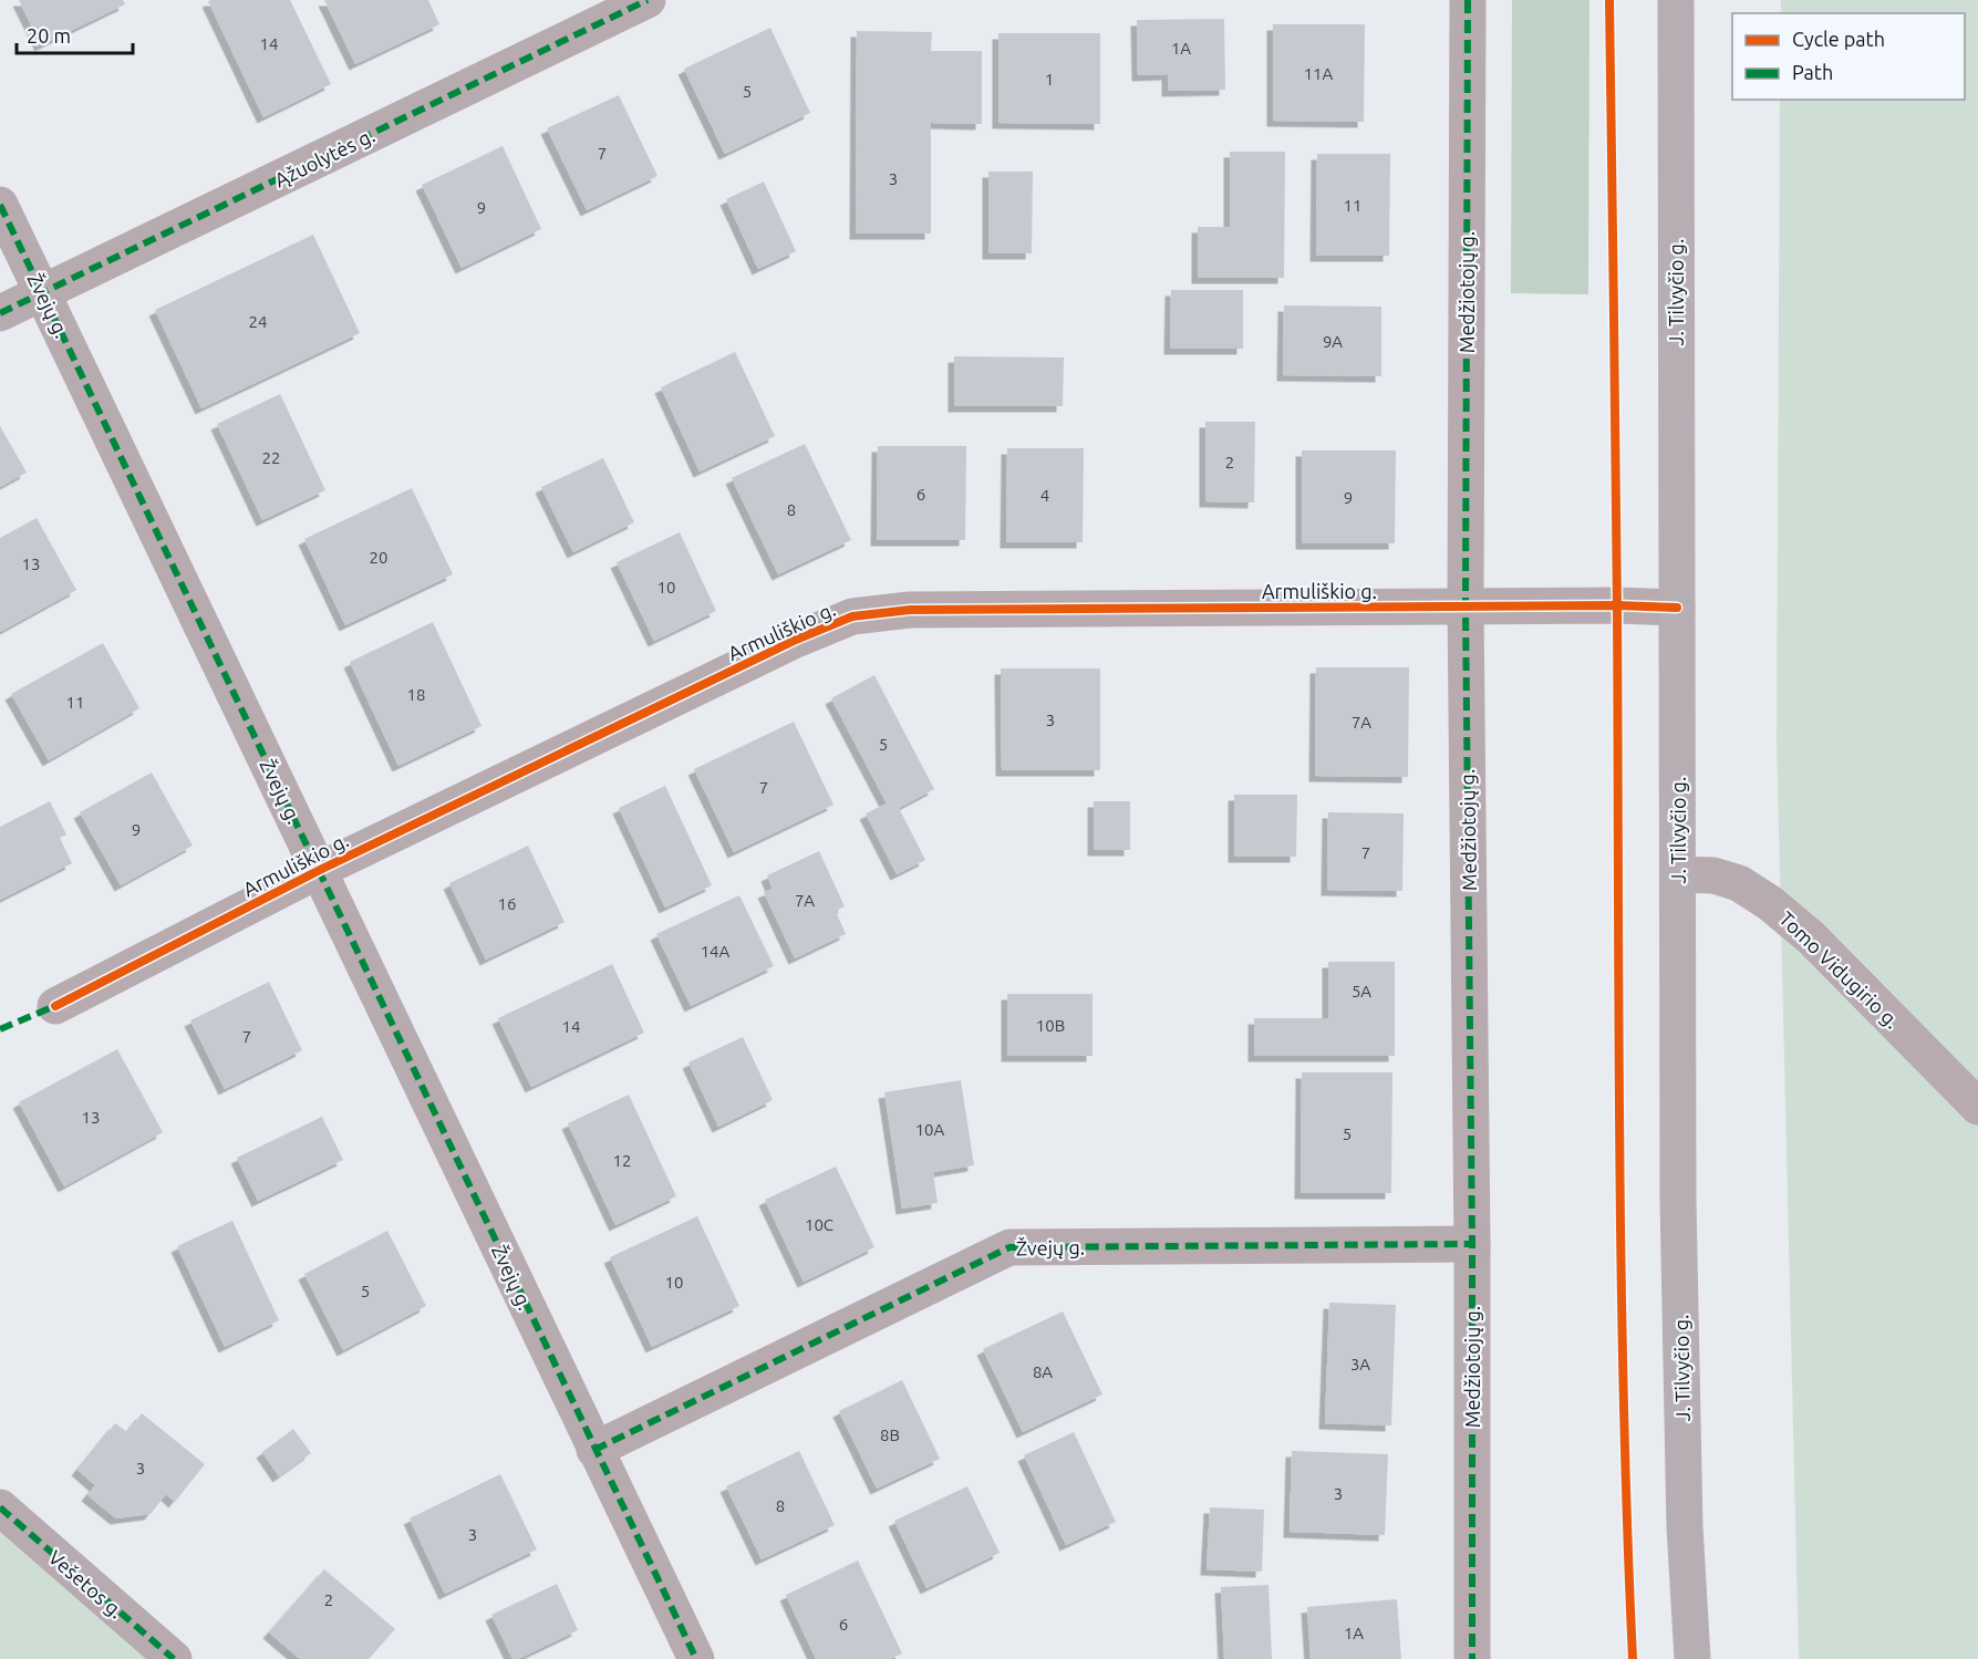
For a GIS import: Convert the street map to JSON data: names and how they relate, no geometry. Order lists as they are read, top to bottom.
{
  "streets": {
    "main road": ["J. Tilvyčio g."],
    "street": [
      "Ąžuolytės g.",
      "Medžiotojų g.",
      "Žvejų g.",
      "Armuliškio g.",
      "Tomo Vidugirio g.",
      "Vešetos g."
    ]
  },
  "crossings": [
    ["Ąžuolytės g.", "Žvejų g."],
    ["Medžiotojų g.", "Žvejų g."],
    ["Medžiotojų g.", "Armuliškio g."],
    ["J. Tilvyčio g.", "Armuliškio g."],
    ["J. Tilvyčio g.", "Tomo Vidugirio g."],
    ["Žvejų g.", "Armuliškio g."]
  ],
  "house_numbers": [
    "14",
    "1A",
    "11A",
    "1",
    "5",
    "7",
    "3",
    "11",
    "9",
    "24",
    "9A",
    "22",
    "2",
    "6",
    "4",
    "9",
    "8",
    "20",
    "13",
    "10",
    "18",
    "11",
    "3",
    "7A",
    "5",
    "7",
    "9",
    "7",
    "7A",
    "16",
    "14A",
    "5A",
    "10B",
    "14",
    "7",
    "13",
    "10A",
    "5",
    "12",
    "10C",
    "10",
    "5",
    "3A",
    "8A",
    "8B",
    "3",
    "3",
    "8",
    "3",
    "2",
    "6",
    "1A"
  ],
  "legend": ["Cycle path", "Path"],
  "scale_bar": "20 m"
}
